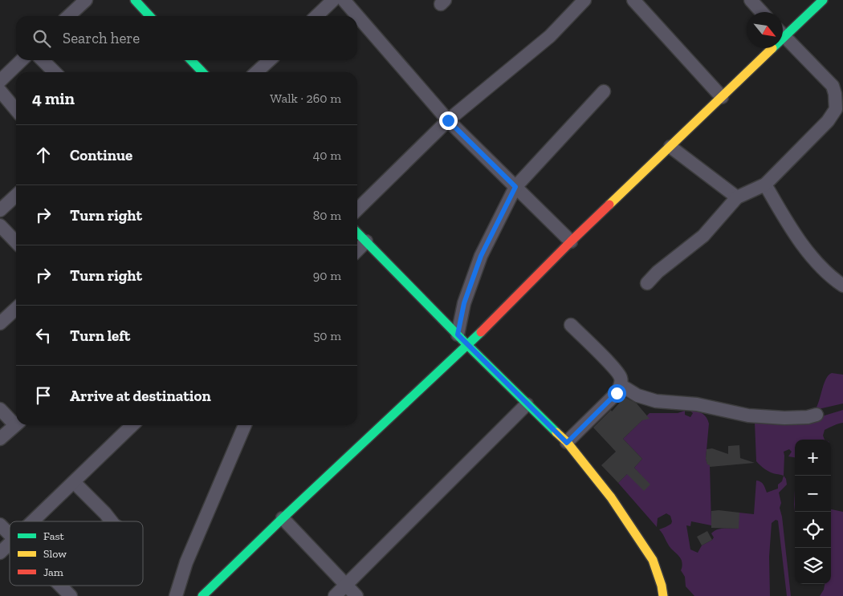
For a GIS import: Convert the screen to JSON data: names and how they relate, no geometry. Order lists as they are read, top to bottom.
{
  "legend": ["Fast", "Slow", "Jam"],
  "north": "bottom right",
  "page": {
    "search": "Search here",
    "heading": ["4 min", "Walk · 260 m"],
    "list": [
      ["Continue", "40 m"],
      ["Turn right", "80 m"],
      ["Turn right", "90 m"],
      ["Turn left", "50 m"],
      "Arrive at destination"
    ],
    "map_buttons": ["+", "−"]
  }
}
